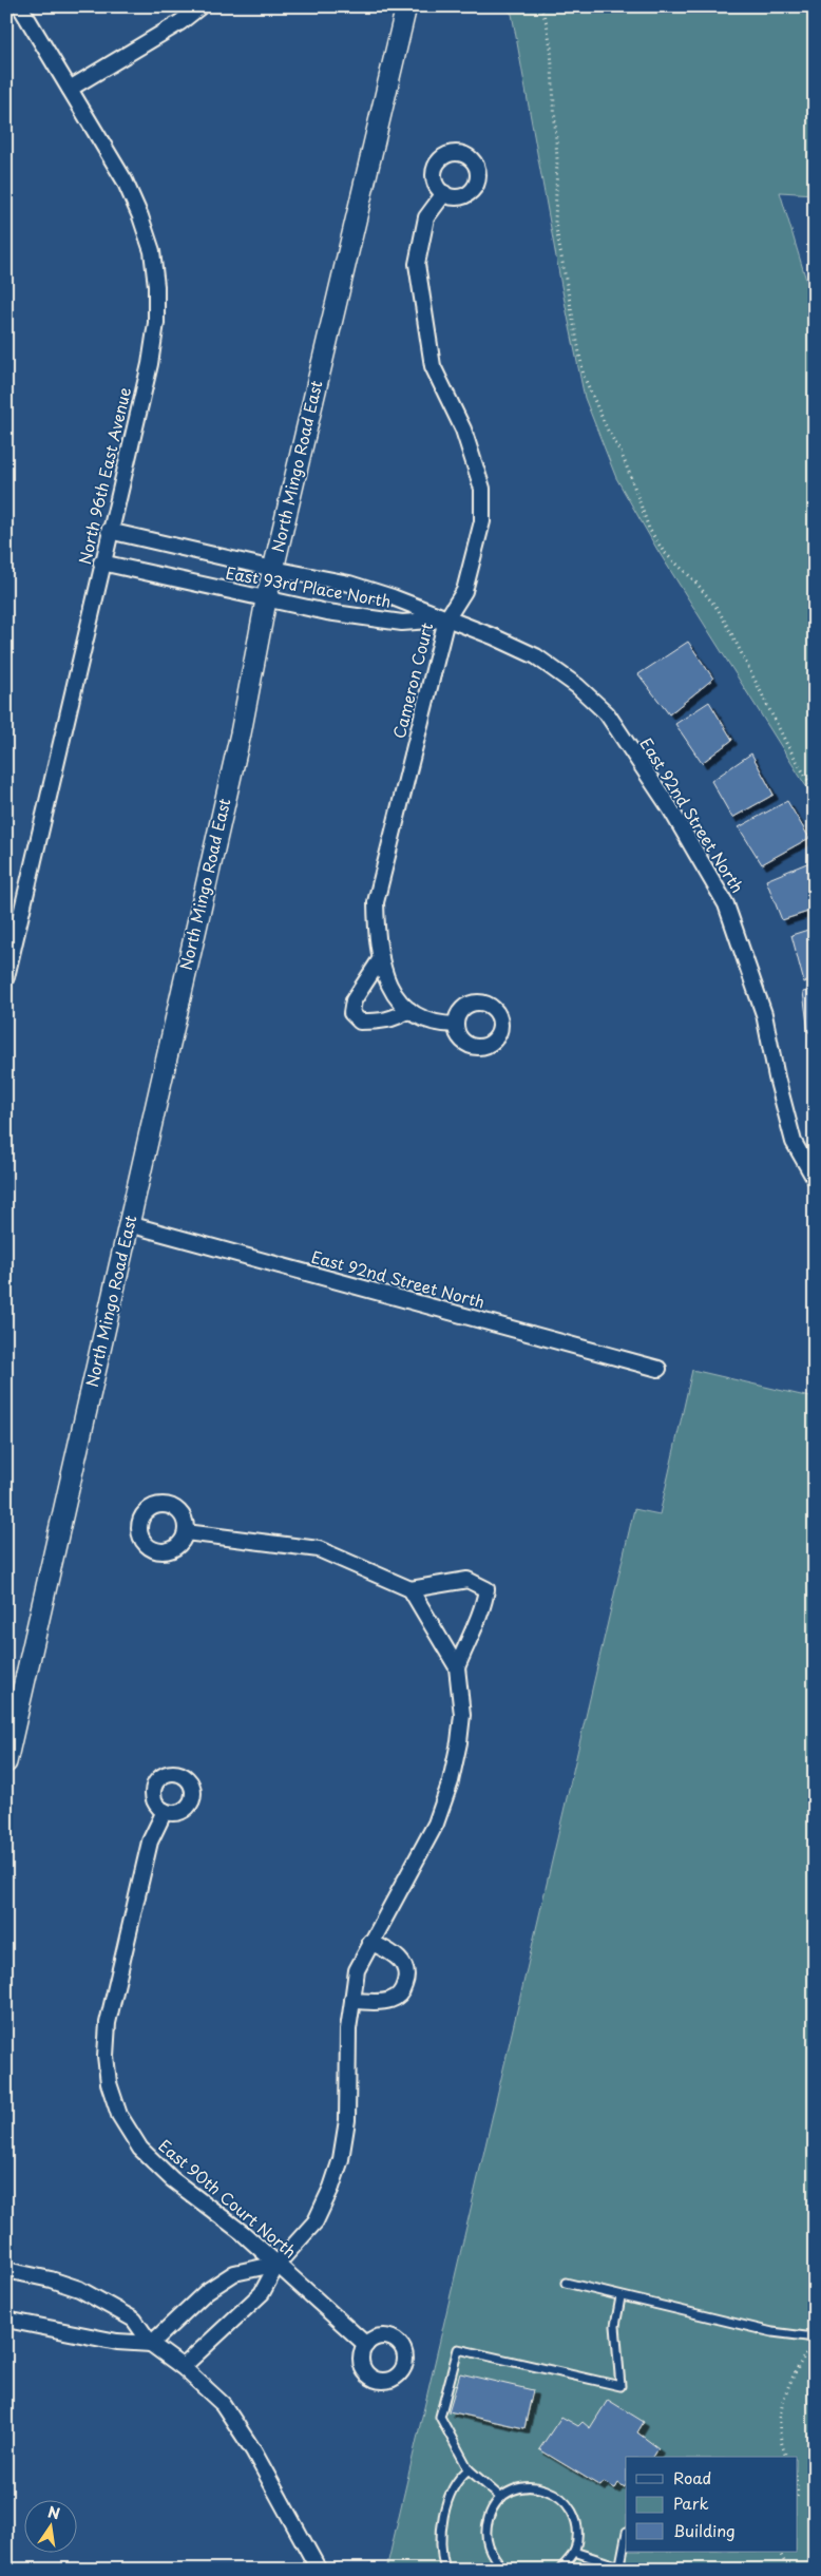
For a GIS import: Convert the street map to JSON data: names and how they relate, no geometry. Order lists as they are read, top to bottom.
{
  "streets": {
    "street": [
      "North Mingo Road East",
      "North 96th East Avenue",
      "East 93rd Place North",
      "Cameron Court",
      "East 92nd Street North",
      "East 90th Court North"
    ]
  },
  "crossings": [
    ["North Mingo Road East", "East 93rd Place North"],
    ["North Mingo Road East", "East 92nd Street North"],
    ["North 96th East Avenue", "East 93rd Place North"],
    ["East 93rd Place North", "Cameron Court"],
    ["East 93rd Place North", "East 92nd Street North"],
    ["Cameron Court", "East 92nd Street North"]
  ],
  "legend": ["Road", "Park", "Building"],
  "north": "top"
}
